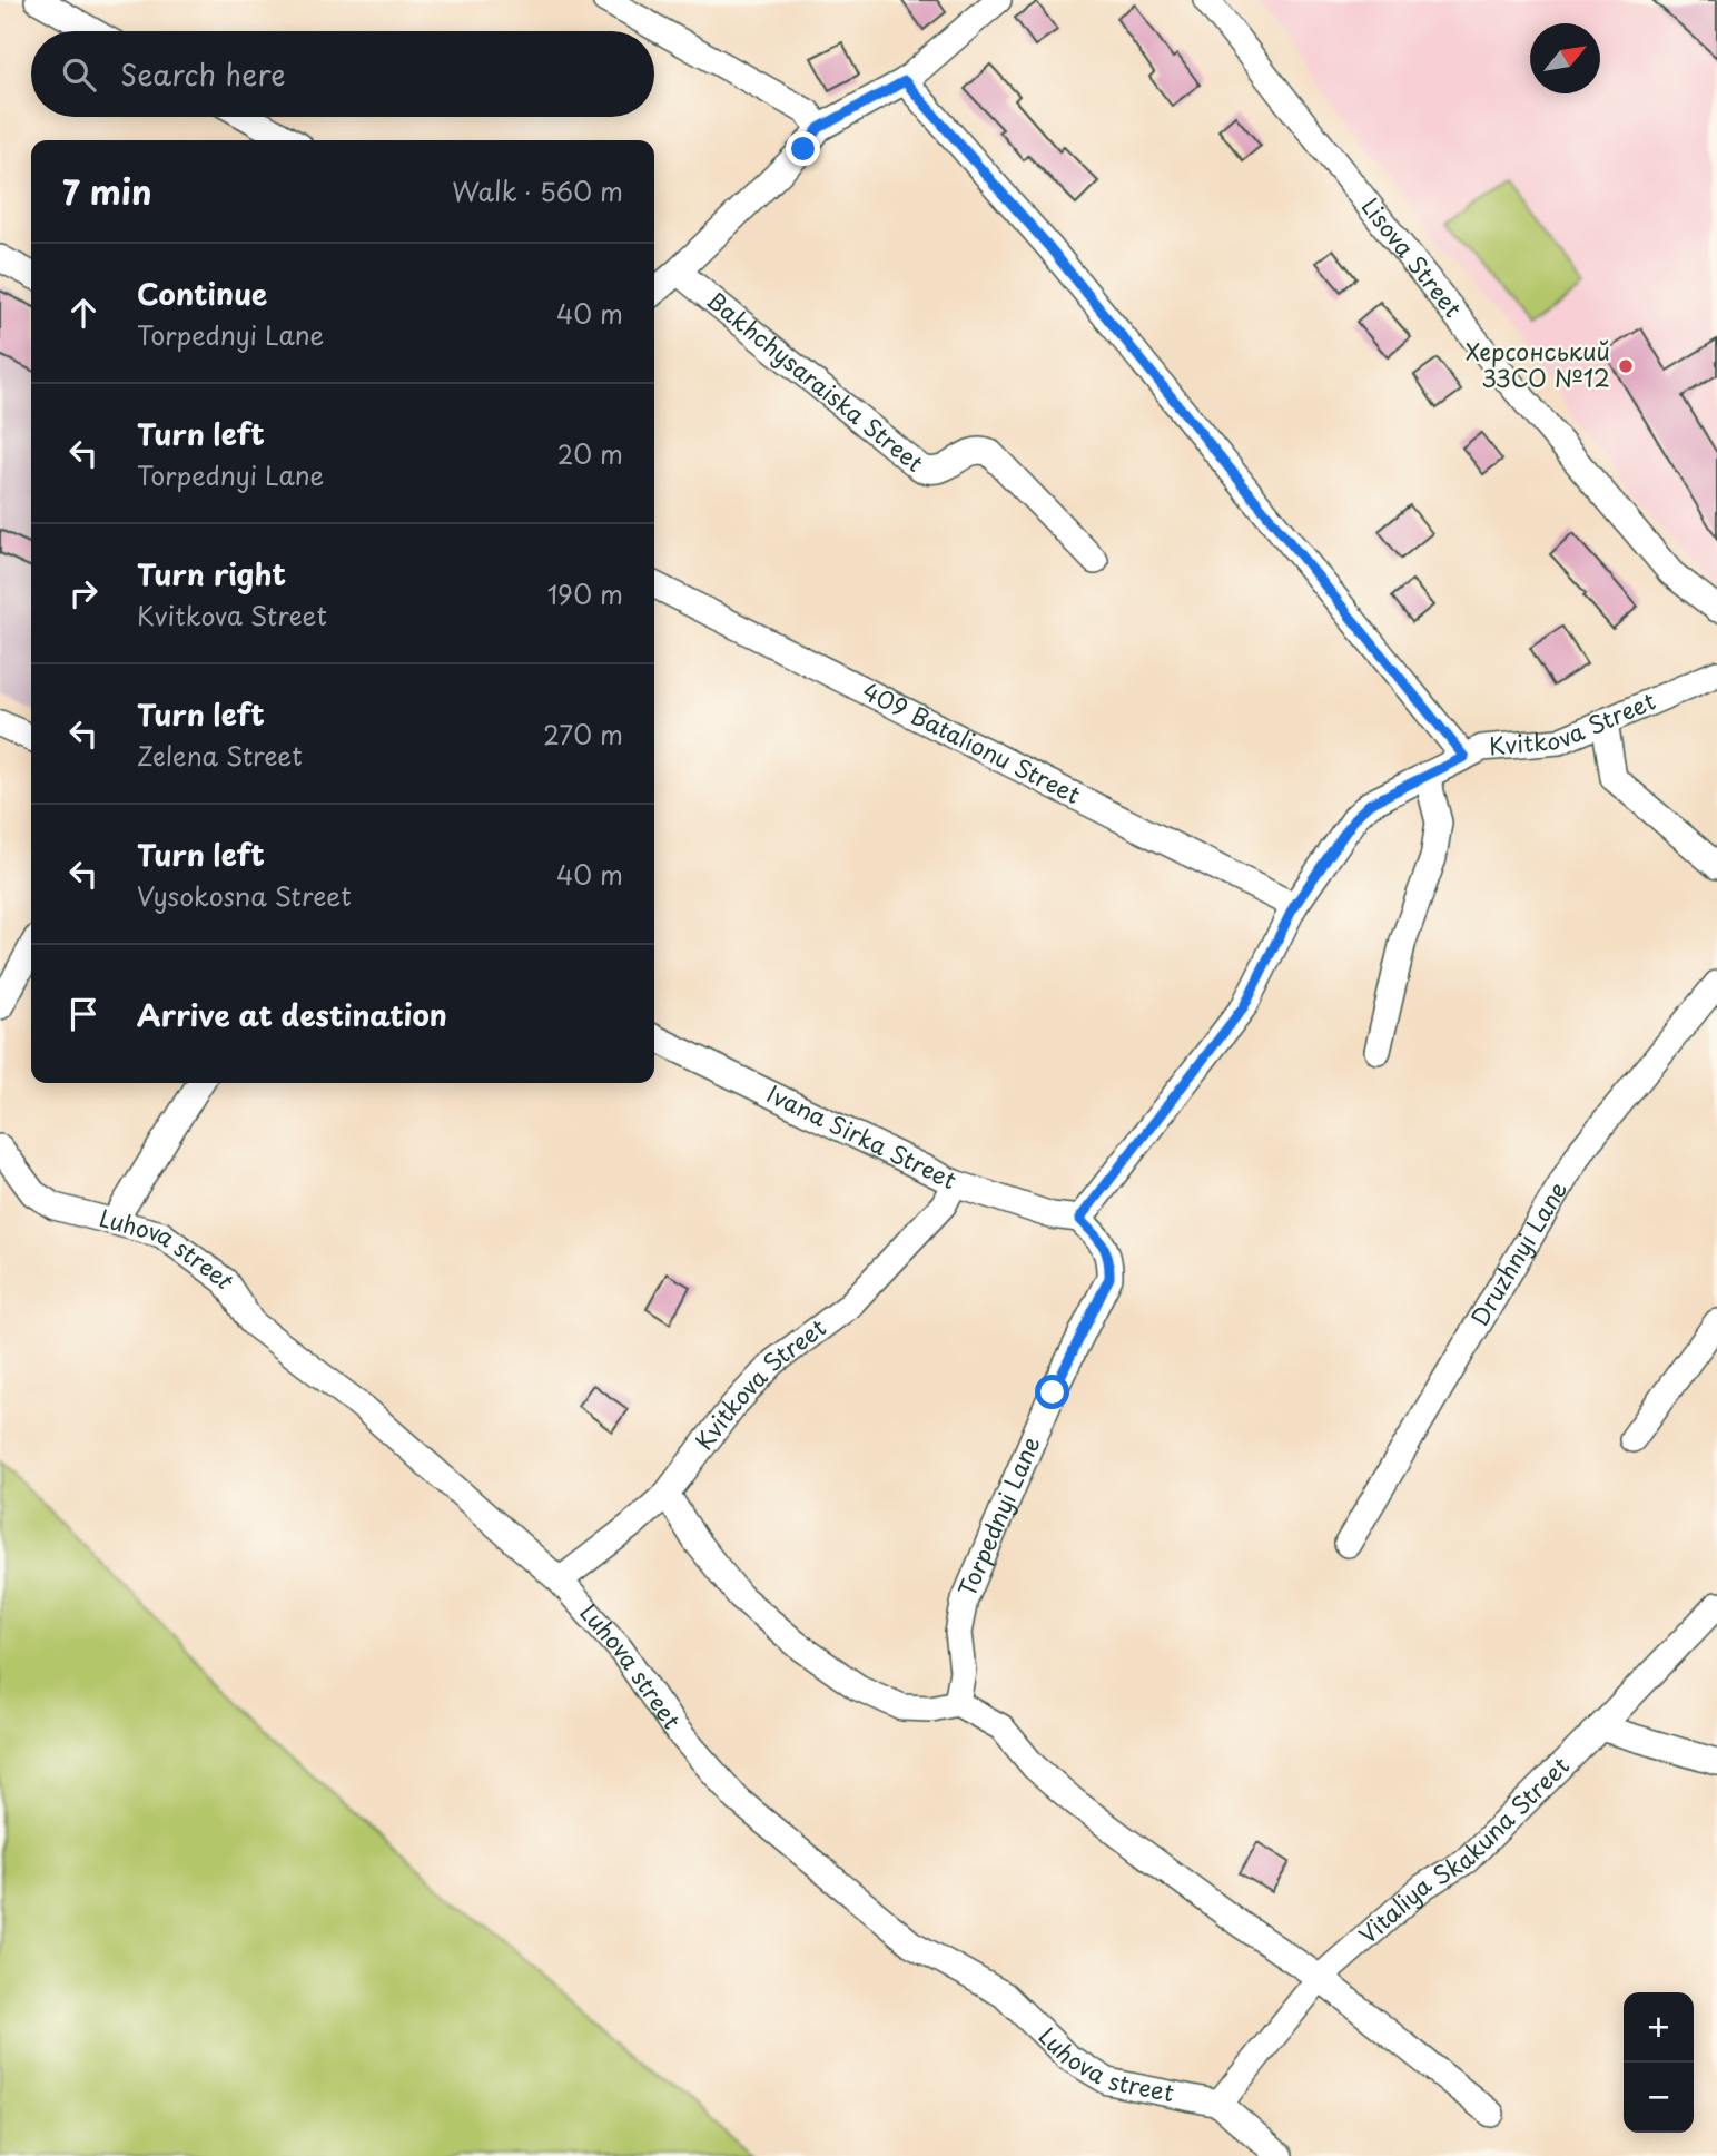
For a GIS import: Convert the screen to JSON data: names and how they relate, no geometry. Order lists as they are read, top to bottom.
{
  "streets": {
    "street": [
      "Lisova Street",
      "Bakhchysaraiska Street",
      "Kvitkova Street",
      "409 Batalionu Street",
      "Ivana Sirka Street",
      "Druzhnyi Lane",
      "Luhova street",
      "Torpednyi Lane",
      "Vitaliya Skakuna Street"
    ]
  },
  "crossings": [
    ["Kvitkova Street", "409 Batalionu Street"],
    ["Kvitkova Street", "Ivana Sirka Street"],
    ["Kvitkova Street", "Luhova street"],
    ["Kvitkova Street", "Torpednyi Lane"],
    ["Ivana Sirka Street", "Torpednyi Lane"],
    ["Luhova street", "Vitaliya Skakuna Street"]
  ],
  "places": ["Херсонський ЗЗСО №12"],
  "north": "top right",
  "page": {
    "search": "Search here",
    "heading": ["7 min", "Walk · 560 m"],
    "list": [
      ["Continue", "Torpednyi Lane", "40 m"],
      ["Turn left", "Torpednyi Lane", "20 m"],
      ["Turn right", "Kvitkova Street", "190 m"],
      ["Turn left", "Zelena Street", "270 m"],
      ["Turn left", "Vysokosna Street", "40 m"],
      "Arrive at destination"
    ],
    "map_buttons": ["+", "−"]
  }
}
